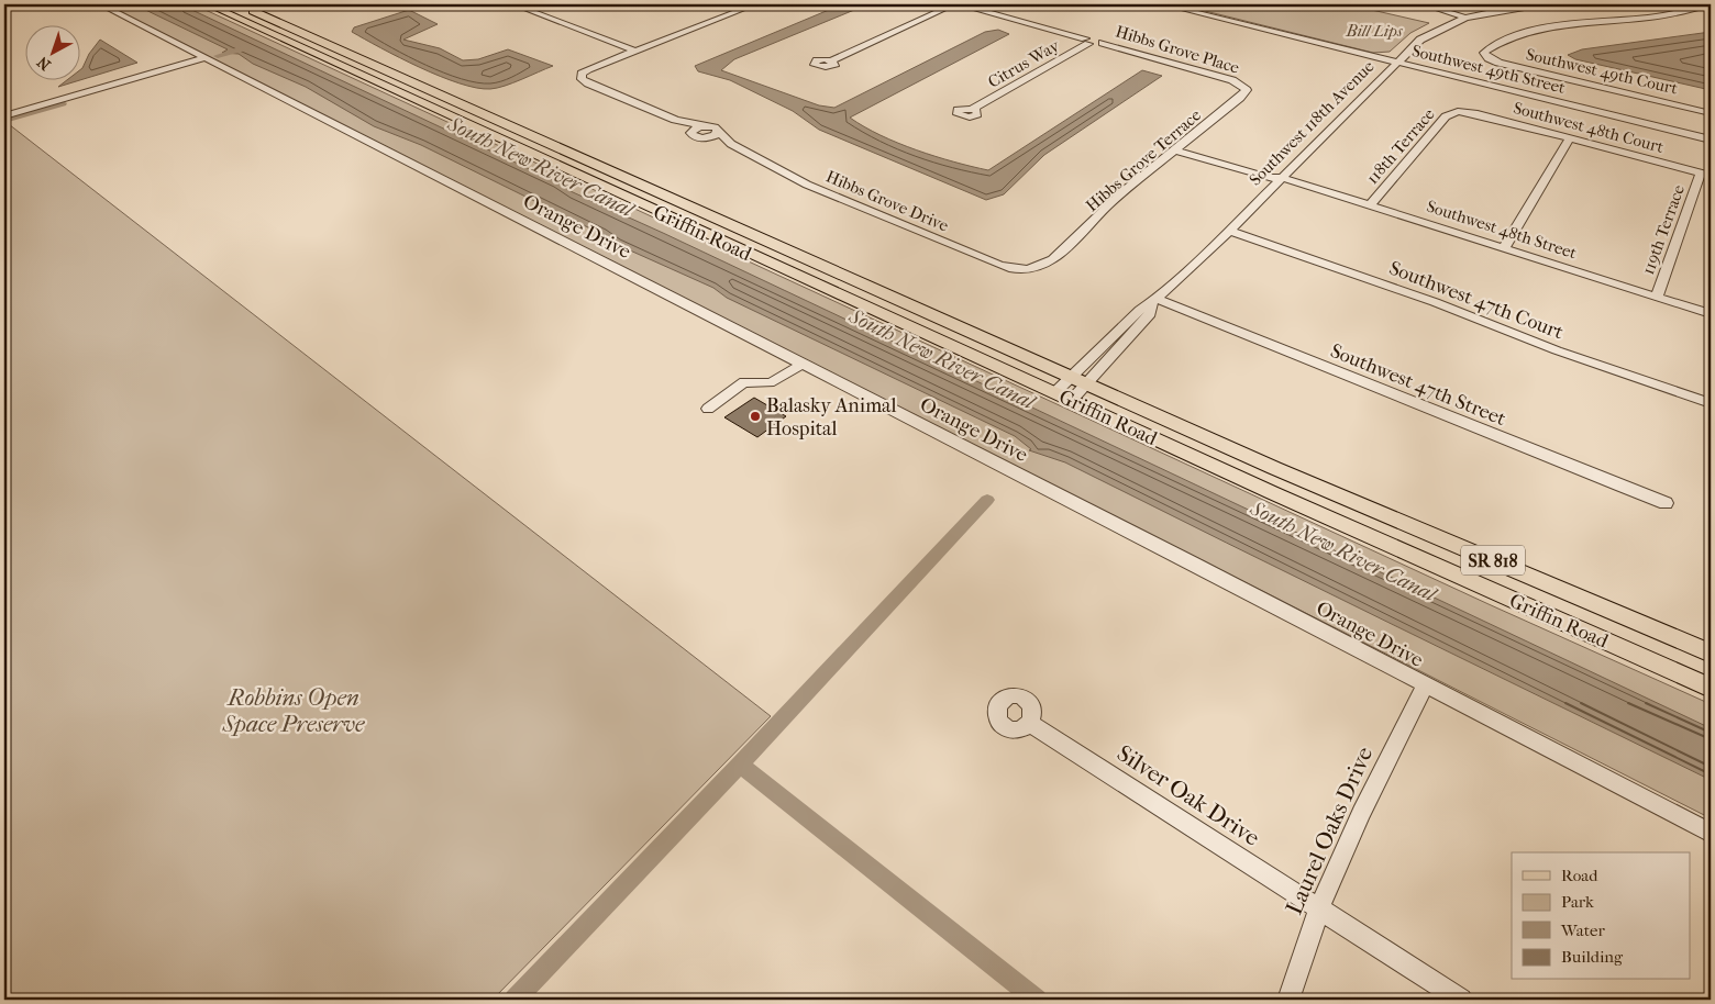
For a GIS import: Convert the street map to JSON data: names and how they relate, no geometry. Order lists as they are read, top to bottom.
{
  "streets": {
    "main road": ["Griffin Road", "SR 818"],
    "street": [
      "Hibbs Grove Place",
      "Citrus Way",
      "Southwest 49th Street",
      "Southwest 49th Court",
      "Southwest 118th Avenue",
      "Southwest 48th Court",
      "118th Terrace",
      "Hibbs Grove Terrace",
      "Hibbs Grove Drive",
      "Orange Drive",
      "Southwest 48th Street",
      "119th Terrace",
      "Southwest 47th Court",
      "Southwest 47th Street",
      "Silver Oak Drive",
      "Laurel Oaks Drive"
    ]
  },
  "crossings": [
    ["Hibbs Grove Place", "Citrus Way"],
    ["Hibbs Grove Place", "Hibbs Grove Terrace"],
    ["Southwest 49th Street", "Southwest 118th Avenue"],
    ["Southwest 118th Avenue", "Southwest 48th Street"],
    ["Southwest 118th Avenue", "Griffin Road"],
    ["Southwest 118th Avenue", "Southwest 47th Court"],
    ["Southwest 118th Avenue", "Southwest 47th Street"],
    ["Southwest 48th Court", "118th Terrace"],
    ["Southwest 48th Court", "119th Terrace"],
    ["118th Terrace", "Southwest 48th Street"],
    ["Hibbs Grove Terrace", "Hibbs Grove Drive"],
    ["Hibbs Grove Terrace", "Southwest 48th Street"],
    ["Orange Drive", "Laurel Oaks Drive"],
    ["Southwest 48th Street", "119th Terrace"],
    ["Silver Oak Drive", "Laurel Oaks Drive"]
  ],
  "water": ["South New River Canal"],
  "parks": ["Bill Lips", "Robbins Open Space Preserve"],
  "places": ["Balasky Animal Hospital"],
  "legend": [
    "Road",
    "Park",
    "Water",
    "Building"
  ],
  "north": "bottom left"
}
